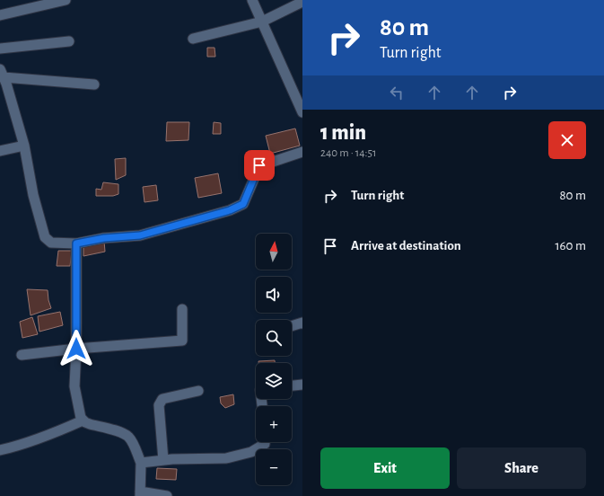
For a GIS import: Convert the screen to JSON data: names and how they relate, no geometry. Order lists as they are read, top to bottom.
{
  "north": "top",
  "page": {
    "turn": ["80 m", "Turn right"],
    "heading": ["1 min", "240 m · 14:51"],
    "list": [
      {
        "name": "Turn right",
        "value": "80 m"
      },
      {
        "name": "Arrive at destination",
        "value": "160 m"
      }
    ],
    "map_buttons": ["+", "−"],
    "buttons": ["Exit", "Share"]
  }
}
